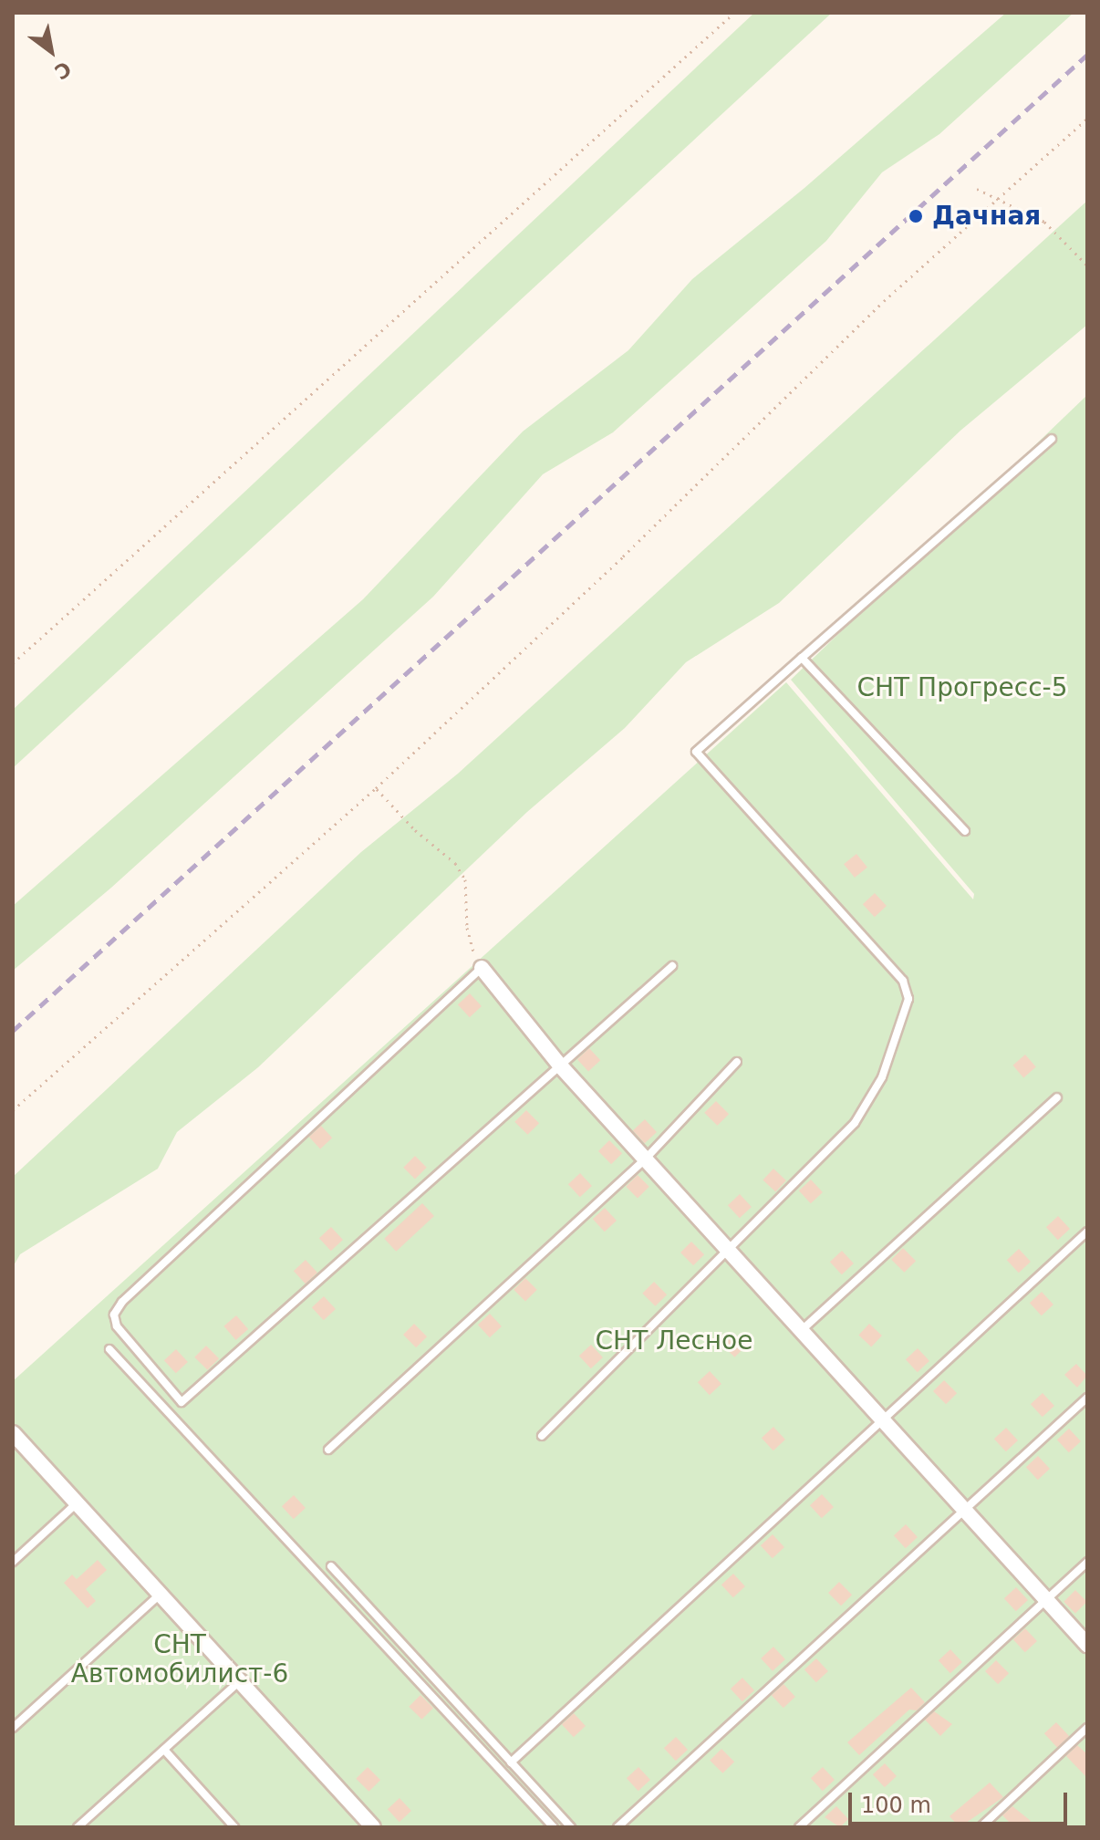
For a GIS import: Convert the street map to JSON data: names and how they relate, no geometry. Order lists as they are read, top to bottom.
{
  "parks": ["СНТ Прогресс-5", "СНТ Лесное", "СНТ Автомобилист-6"],
  "places": ["Дачная"],
  "scale_bar": "100 m",
  "north": "bottom right"
}
